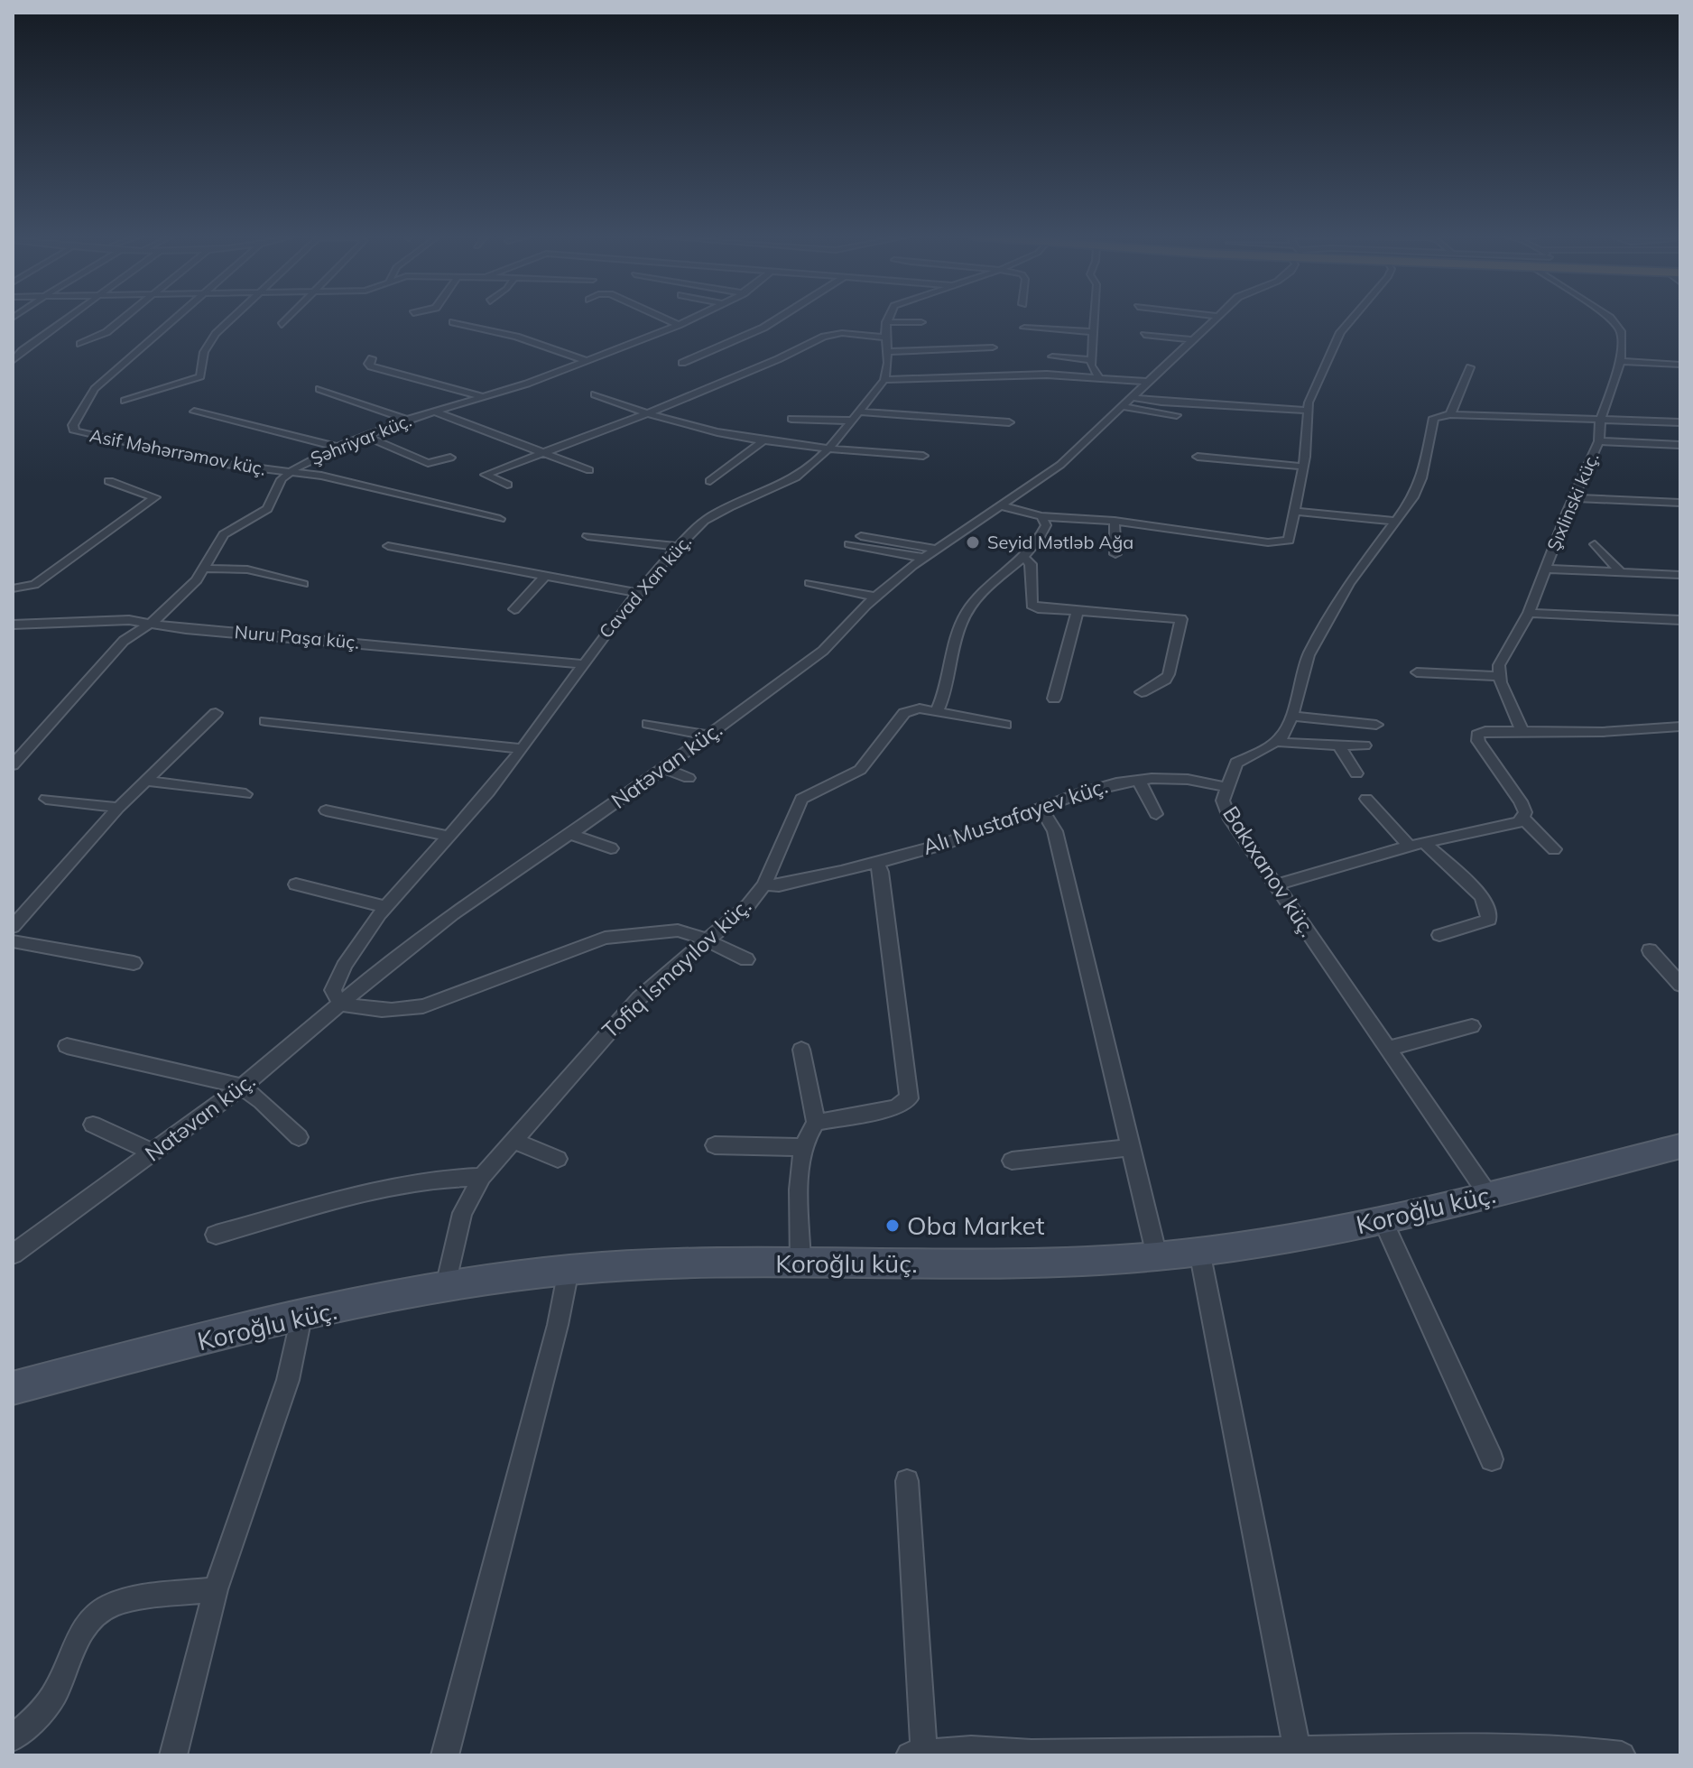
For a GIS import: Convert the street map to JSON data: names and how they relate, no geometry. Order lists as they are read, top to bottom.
{
  "streets": {
    "street": [
      "Şəhriyar küç.",
      "Asif Məhərrəmov küç.",
      "Şıxlinski küç.",
      "Cavad Xan küç.",
      "Nuru Paşa küç.",
      "Natəvan küç.",
      "Alı Mustafayev küç.",
      "Bakıxanov küç.",
      "Tofiq İsmayılov küç.",
      "Koroğlu küç."
    ]
  },
  "crossings": [
    ["Şəhriyar küç.", "Asif Məhərrəmov küç."],
    ["Şəhriyar küç.", "Nuru Paşa küç."],
    ["Cavad Xan küç.", "Nuru Paşa küç."],
    ["Cavad Xan küç.", "Natəvan küç."],
    ["Alı Mustafayev küç.", "Bakıxanov küç."],
    ["Alı Mustafayev küç.", "Tofiq İsmayılov küç."],
    ["Bakıxanov küç.", "Koroğlu küç."],
    ["Tofiq İsmayılov küç.", "Koroğlu küç."]
  ],
  "places": ["Seyid Mətləb Ağa", "Oba Market"]
}
